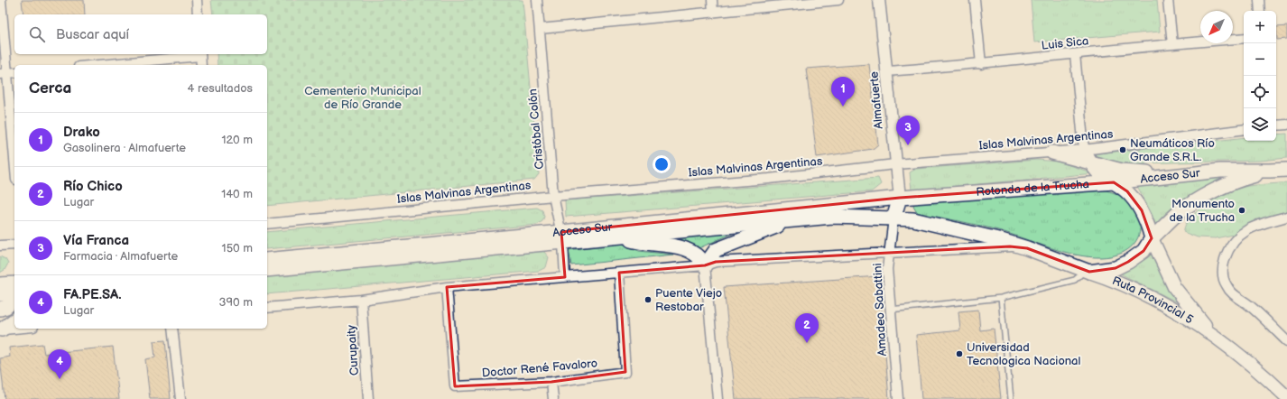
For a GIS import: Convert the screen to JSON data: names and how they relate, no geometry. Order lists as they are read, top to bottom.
{
  "streets": {
    "main road": ["Acceso Sur", "Rotonda de la Trucha", "Ruta Provincial 5"],
    "street": [
      "Luis Sica",
      "Almafuerte",
      "Cristóbal Colón",
      "Islas Malvinas Argentinas",
      "Amadeo Sabattini",
      "Curupaity",
      "Doctor René Favaloro"
    ]
  },
  "crossings": [
    ["Luis Sica", "Almafuerte"],
    ["Almafuerte", "Islas Malvinas Argentinas"],
    ["Almafuerte", "Acceso Sur"],
    ["Almafuerte", "Rotonda de la Trucha"],
    ["Cristóbal Colón", "Islas Malvinas Argentinas"],
    ["Cristóbal Colón", "Acceso Sur"],
    ["Acceso Sur", "Rotonda de la Trucha"],
    ["Acceso Sur", "Ruta Provincial 5"],
    ["Acceso Sur", "Amadeo Sabattini"]
  ],
  "parks": ["Cementerio Municipal de Río Grande"],
  "places": [
    "Neumáticos Río Grande S.R.L.",
    "Monumento de la Trucha",
    "Puente Viejo Restobar",
    "Universidad Tecnologica Nacional"
  ],
  "north": "bottom left",
  "page": {
    "map_buttons": ["+", "−"],
    "search": "Buscar aquí",
    "heading": ["Cerca", "4 resultados"],
    "pins": [
      "1",
      "3",
      "2",
      "4"
    ],
    "list": [
      {
        "mark": "1",
        "name": "Drako",
        "note": "Gasolinera · Almafuerte",
        "value": "120 m"
      },
      {
        "mark": "2",
        "name": "Río Chico",
        "note": "Lugar",
        "value": "140 m"
      },
      {
        "mark": "3",
        "name": "Vía Franca",
        "note": "Farmacia · Almafuerte",
        "value": "150 m"
      },
      {
        "mark": "4",
        "name": "FA.PE.SA.",
        "note": "Lugar",
        "value": "390 m"
      }
    ]
  }
}
